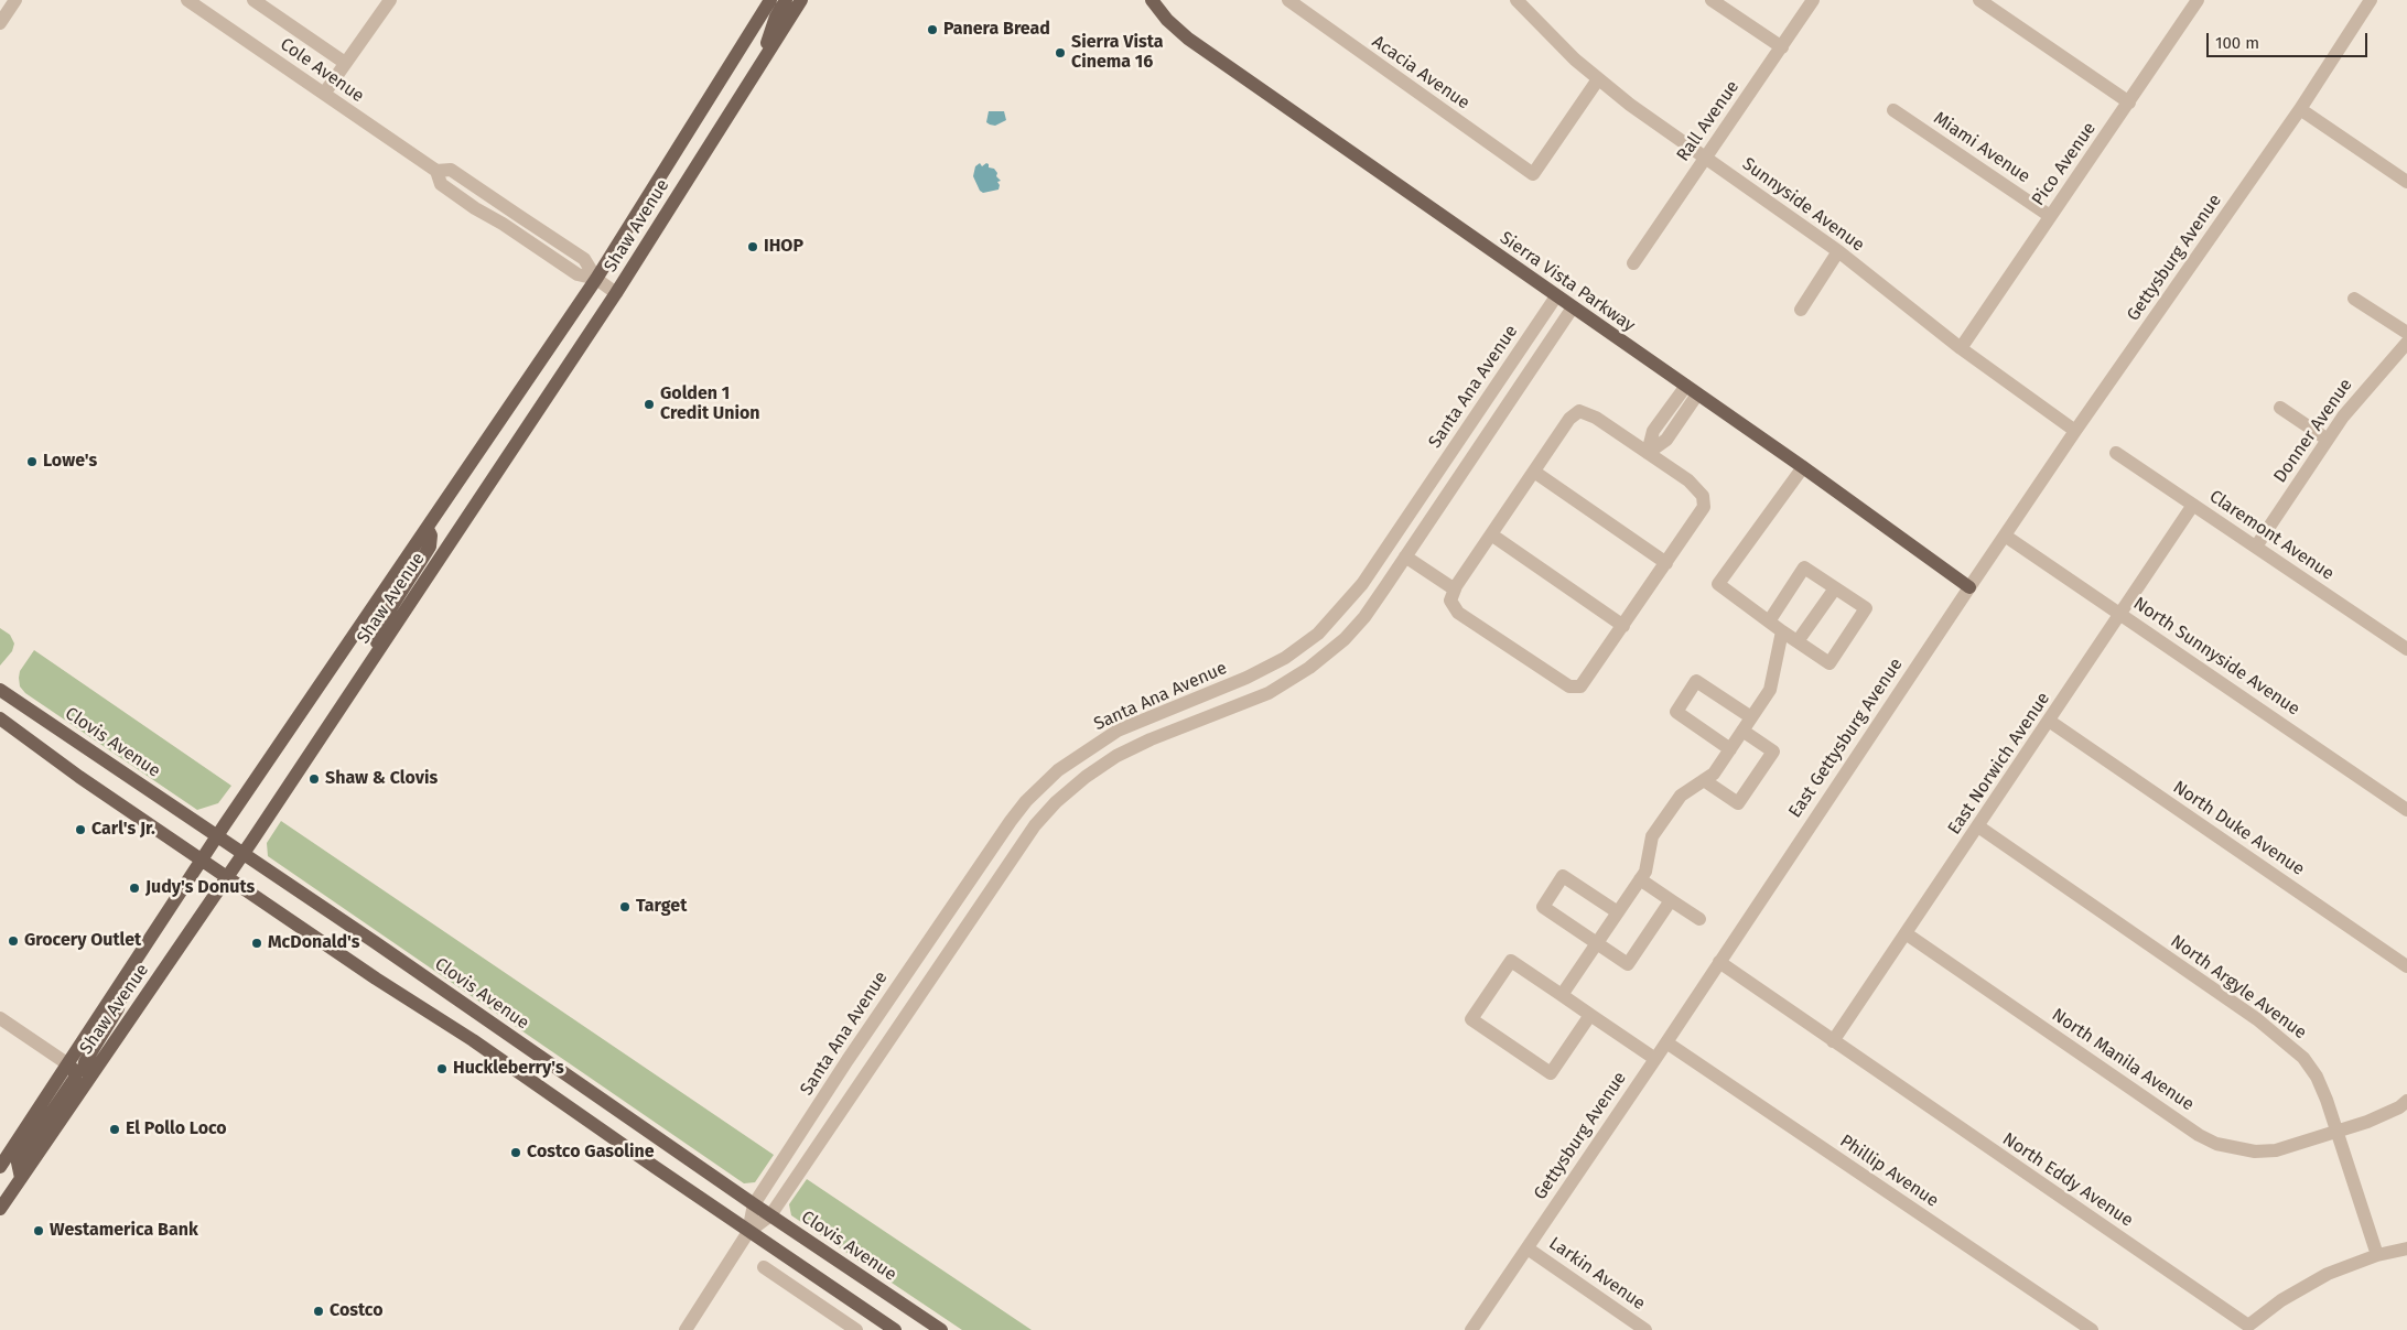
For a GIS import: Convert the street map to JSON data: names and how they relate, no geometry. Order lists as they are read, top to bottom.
{
  "streets": {
    "main road": ["Shaw Avenue", "Sierra Vista Parkway", "Clovis Avenue"],
    "street": [
      "Cole Avenue",
      "Acacia Avenue",
      "Rall Avenue",
      "Miami Avenue",
      "Pico Avenue",
      "Sunnyside Avenue",
      "Gettysburg Avenue",
      "Santa Ana Avenue",
      "Donner Avenue",
      "Claremont Avenue",
      "North Sunnyside Avenue",
      "East Gettysburg Avenue",
      "East Norwich Avenue",
      "North Duke Avenue",
      "North Argyle Avenue",
      "North Manila Avenue",
      "Phillip Avenue",
      "North Eddy Avenue",
      "Larkin Avenue"
    ]
  },
  "crossings": [
    ["Cole Avenue", "Shaw Avenue"],
    ["Acacia Avenue", "Sunnyside Avenue"],
    ["Rall Avenue", "Sunnyside Avenue"],
    ["Miami Avenue", "Pico Avenue"],
    ["Pico Avenue", "Sunnyside Avenue"],
    ["Sunnyside Avenue", "Gettysburg Avenue"],
    ["Shaw Avenue", "Clovis Avenue"],
    ["Gettysburg Avenue", "North Sunnyside Avenue"],
    ["Gettysburg Avenue", "East Gettysburg Avenue"],
    ["Gettysburg Avenue", "Phillip Avenue"],
    ["Gettysburg Avenue", "North Eddy Avenue"],
    ["Gettysburg Avenue", "Larkin Avenue"],
    ["Sierra Vista Parkway", "Santa Ana Avenue"],
    ["Sierra Vista Parkway", "East Gettysburg Avenue"],
    ["Santa Ana Avenue", "Clovis Avenue"],
    ["Donner Avenue", "Claremont Avenue"],
    ["Claremont Avenue", "East Norwich Avenue"],
    ["North Sunnyside Avenue", "East Gettysburg Avenue"],
    ["North Sunnyside Avenue", "East Norwich Avenue"],
    ["East Gettysburg Avenue", "North Eddy Avenue"],
    ["East Norwich Avenue", "North Duke Avenue"],
    ["East Norwich Avenue", "North Argyle Avenue"],
    ["East Norwich Avenue", "North Manila Avenue"],
    ["East Norwich Avenue", "North Eddy Avenue"],
    ["North Argyle Avenue", "North Manila Avenue"],
    ["North Argyle Avenue", "North Eddy Avenue"]
  ],
  "places": [
    "Panera Bread",
    "Sierra Vista Cinema 16",
    "IHOP",
    "Golden 1 Credit Union",
    "Lowe's",
    "Shaw & Clovis",
    "Carl's Jr.",
    "Judy's Donuts",
    "Target",
    "Grocery Outlet",
    "McDonald's",
    "Huckleberry's",
    "El Pollo Loco",
    "Costco Gasoline",
    "Westamerica Bank",
    "Costco"
  ],
  "scale_bar": "100 m"
}
